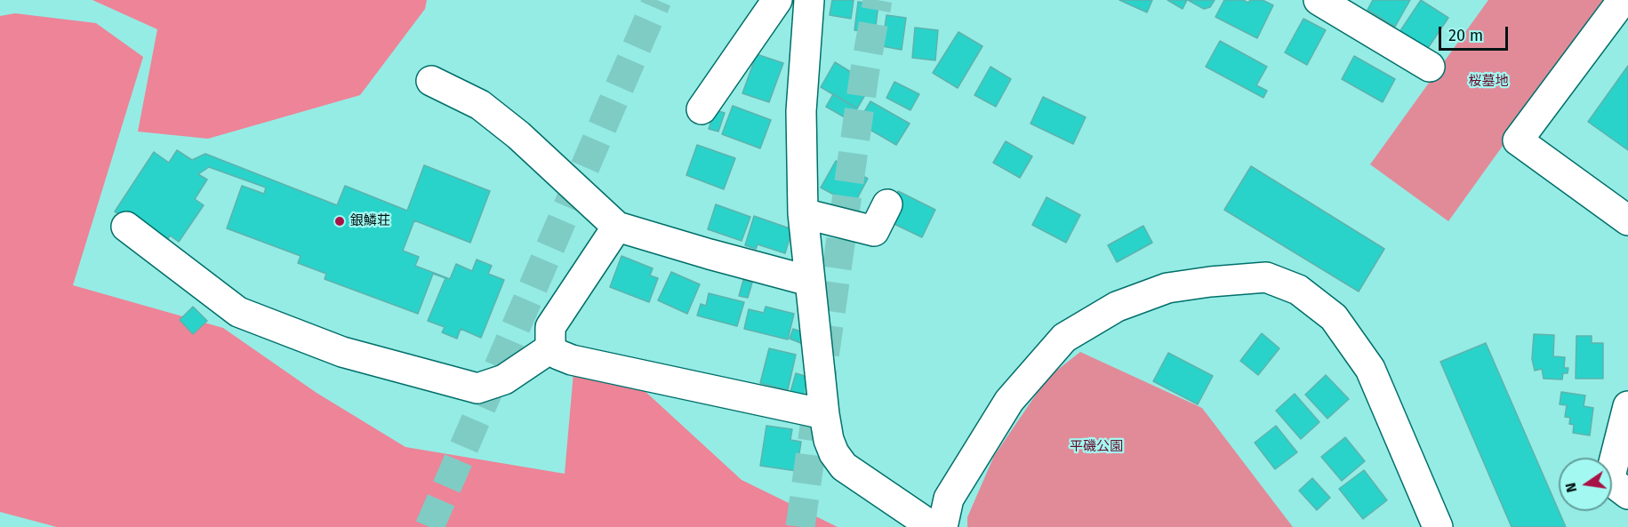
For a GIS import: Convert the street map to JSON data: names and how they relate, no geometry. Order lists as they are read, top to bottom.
{
  "parks": ["桜墓地", "平磯公園"],
  "places": ["銀鱗荘"],
  "scale_bar": "20 m",
  "north": "left"
}
